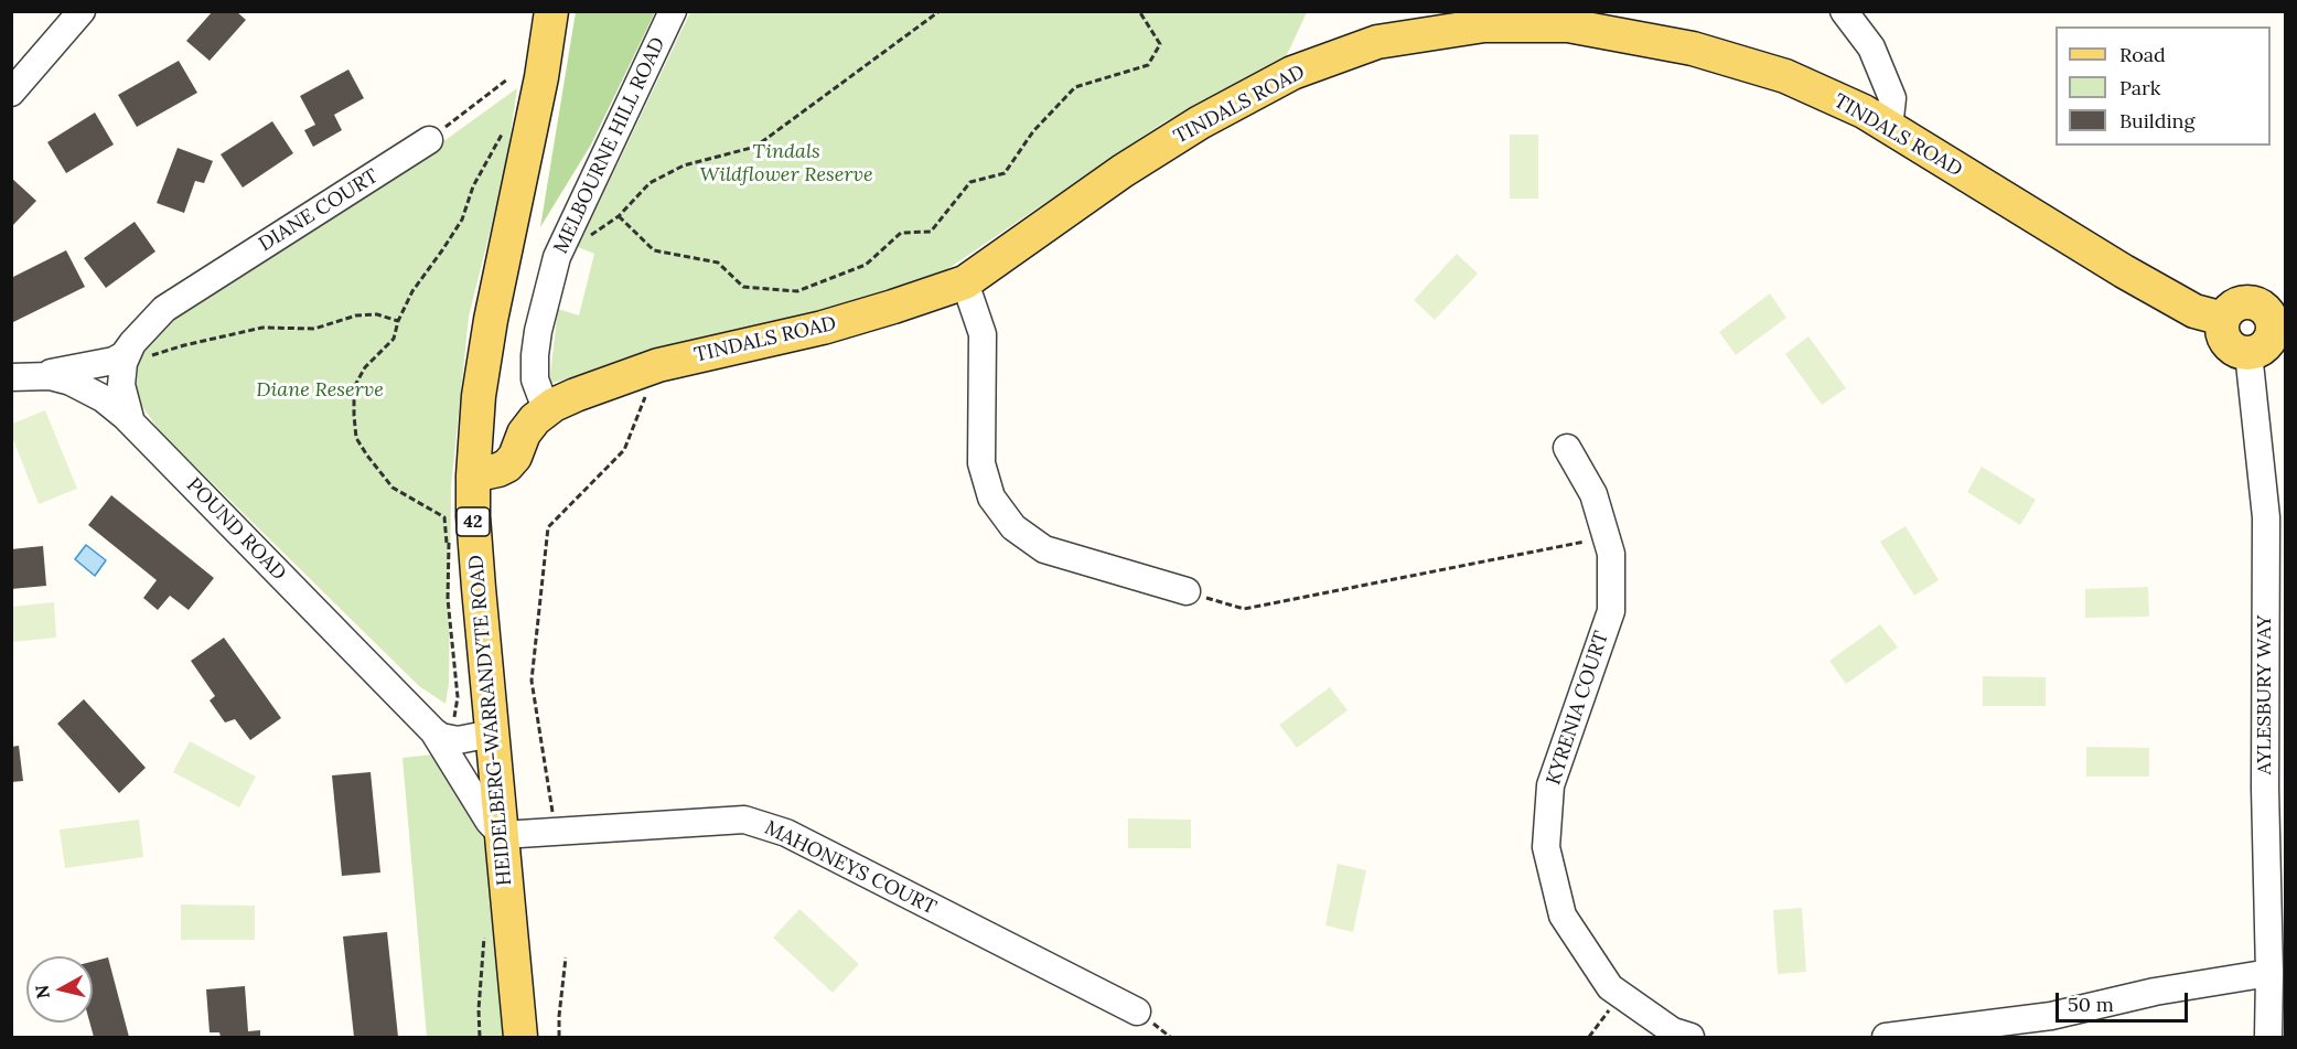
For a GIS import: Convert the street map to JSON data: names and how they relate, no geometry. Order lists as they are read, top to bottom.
{
  "streets": {
    "main road": ["TINDALS ROAD", "42", "HEIDELBERG-WARRANDYTE ROAD"],
    "street": [
      "MELBOURNE HILL ROAD",
      "DIANE COURT",
      "POUND ROAD",
      "AYLESBURY WAY",
      "KYRENIA COURT",
      "MAHONEYS COURT"
    ]
  },
  "crossings": [
    ["TINDALS ROAD", "MELBOURNE HILL ROAD"],
    ["TINDALS ROAD", "AYLESBURY WAY"],
    ["TINDALS ROAD", "HEIDELBERG-WARRANDYTE ROAD"],
    ["DIANE COURT", "POUND ROAD"],
    ["POUND ROAD", "HEIDELBERG-WARRANDYTE ROAD"],
    ["POUND ROAD", "MAHONEYS COURT"],
    ["HEIDELBERG-WARRANDYTE ROAD", "MAHONEYS COURT"]
  ],
  "parks": ["Tindals Wildflower Reserve", "Diane Reserve"],
  "legend": ["Road", "Park", "Building"],
  "scale_bar": "50 m",
  "north": "left"
}
